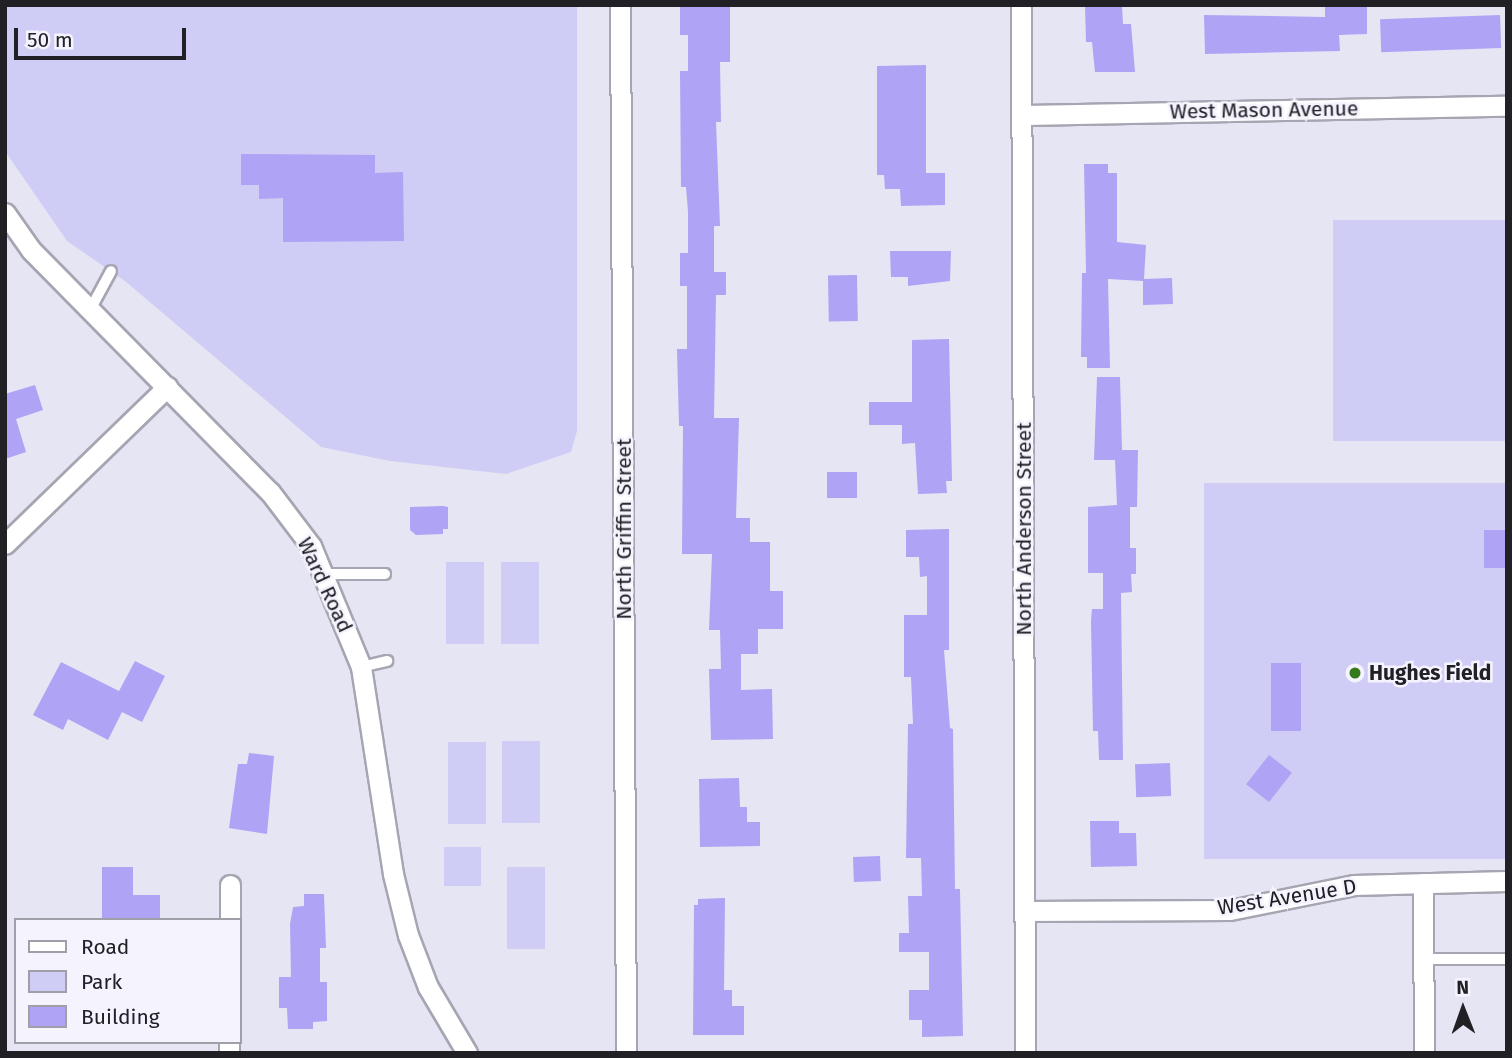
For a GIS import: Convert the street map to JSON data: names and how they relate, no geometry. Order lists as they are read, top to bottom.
{
  "streets": {
    "street": [
      "West Mason Avenue",
      "North Griffin Street",
      "North Anderson Street",
      "Ward Road",
      "West Avenue D"
    ]
  },
  "crossings": [
    ["West Mason Avenue", "North Anderson Street"],
    ["North Anderson Street", "West Avenue D"]
  ],
  "places": ["Hughes Field"],
  "legend": ["Road", "Park", "Building"],
  "scale_bar": "50 m",
  "north": "top"
}
